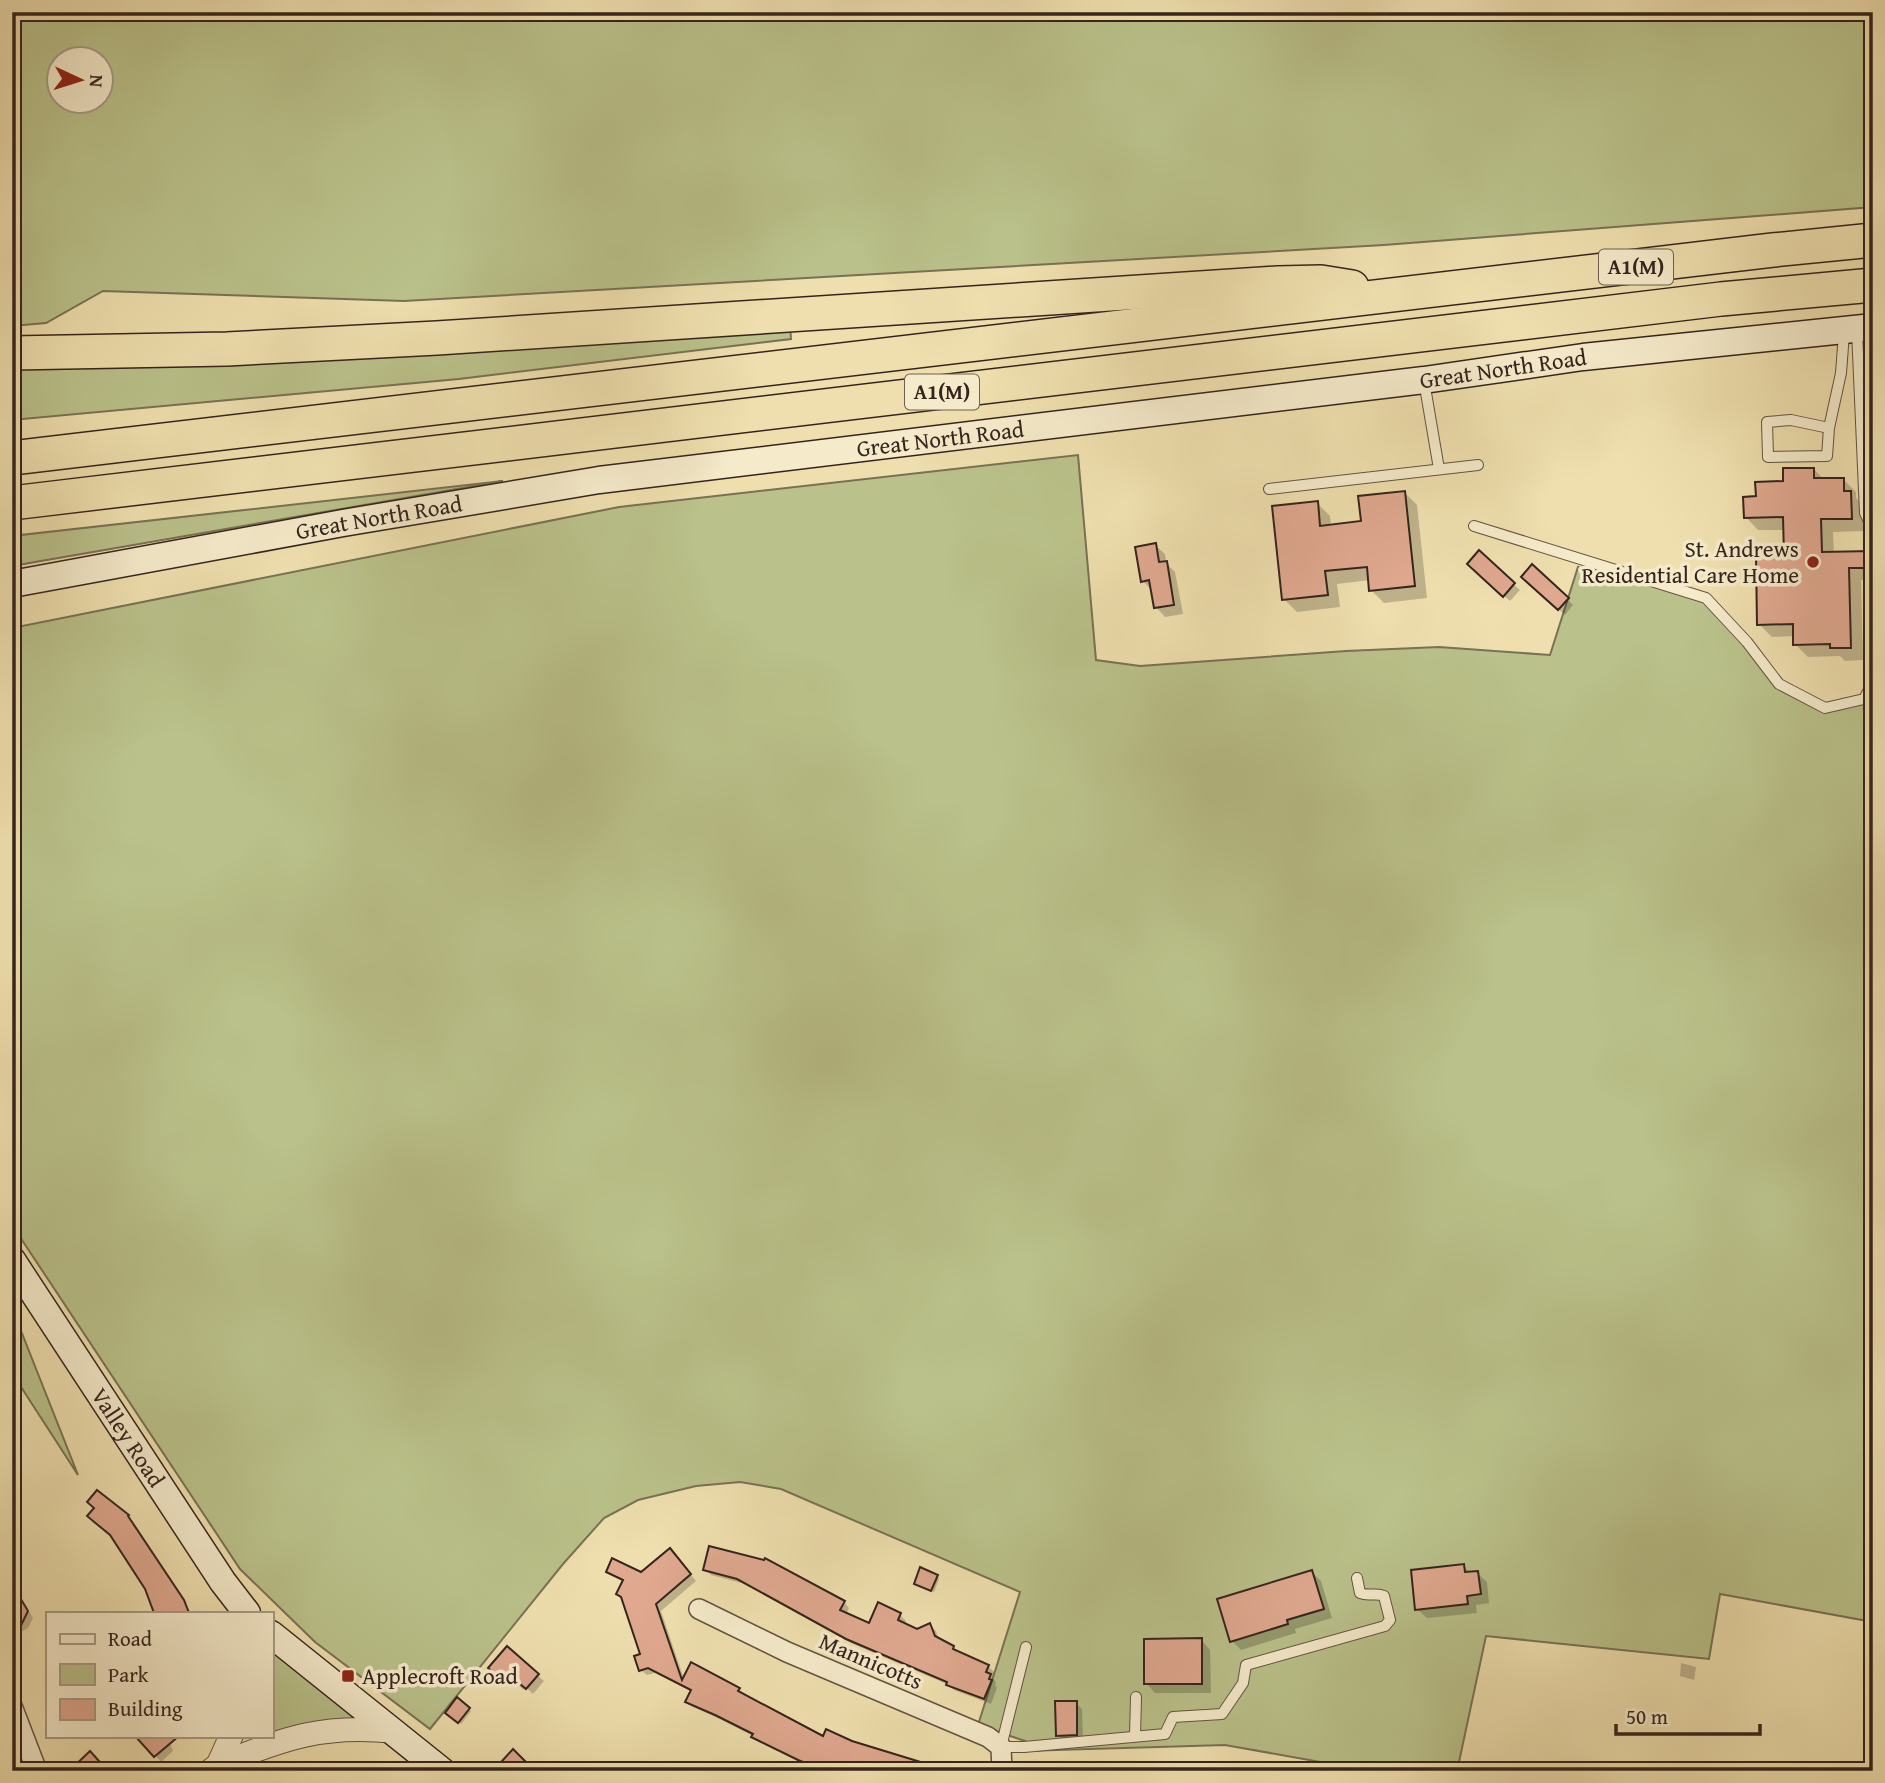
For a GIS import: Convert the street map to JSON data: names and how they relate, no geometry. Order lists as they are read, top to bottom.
{
  "streets": {
    "highway": ["A1(M)"],
    "main road": ["Great North Road", "Valley Road"],
    "street": ["Mannicotts"]
  },
  "places": {
    "other": ["St. Andrews Residential Care Home"],
    "transit": ["Applecroft Road"]
  },
  "legend": ["Road", "Park", "Building"],
  "scale_bar": "50 m",
  "north": "right"
}
